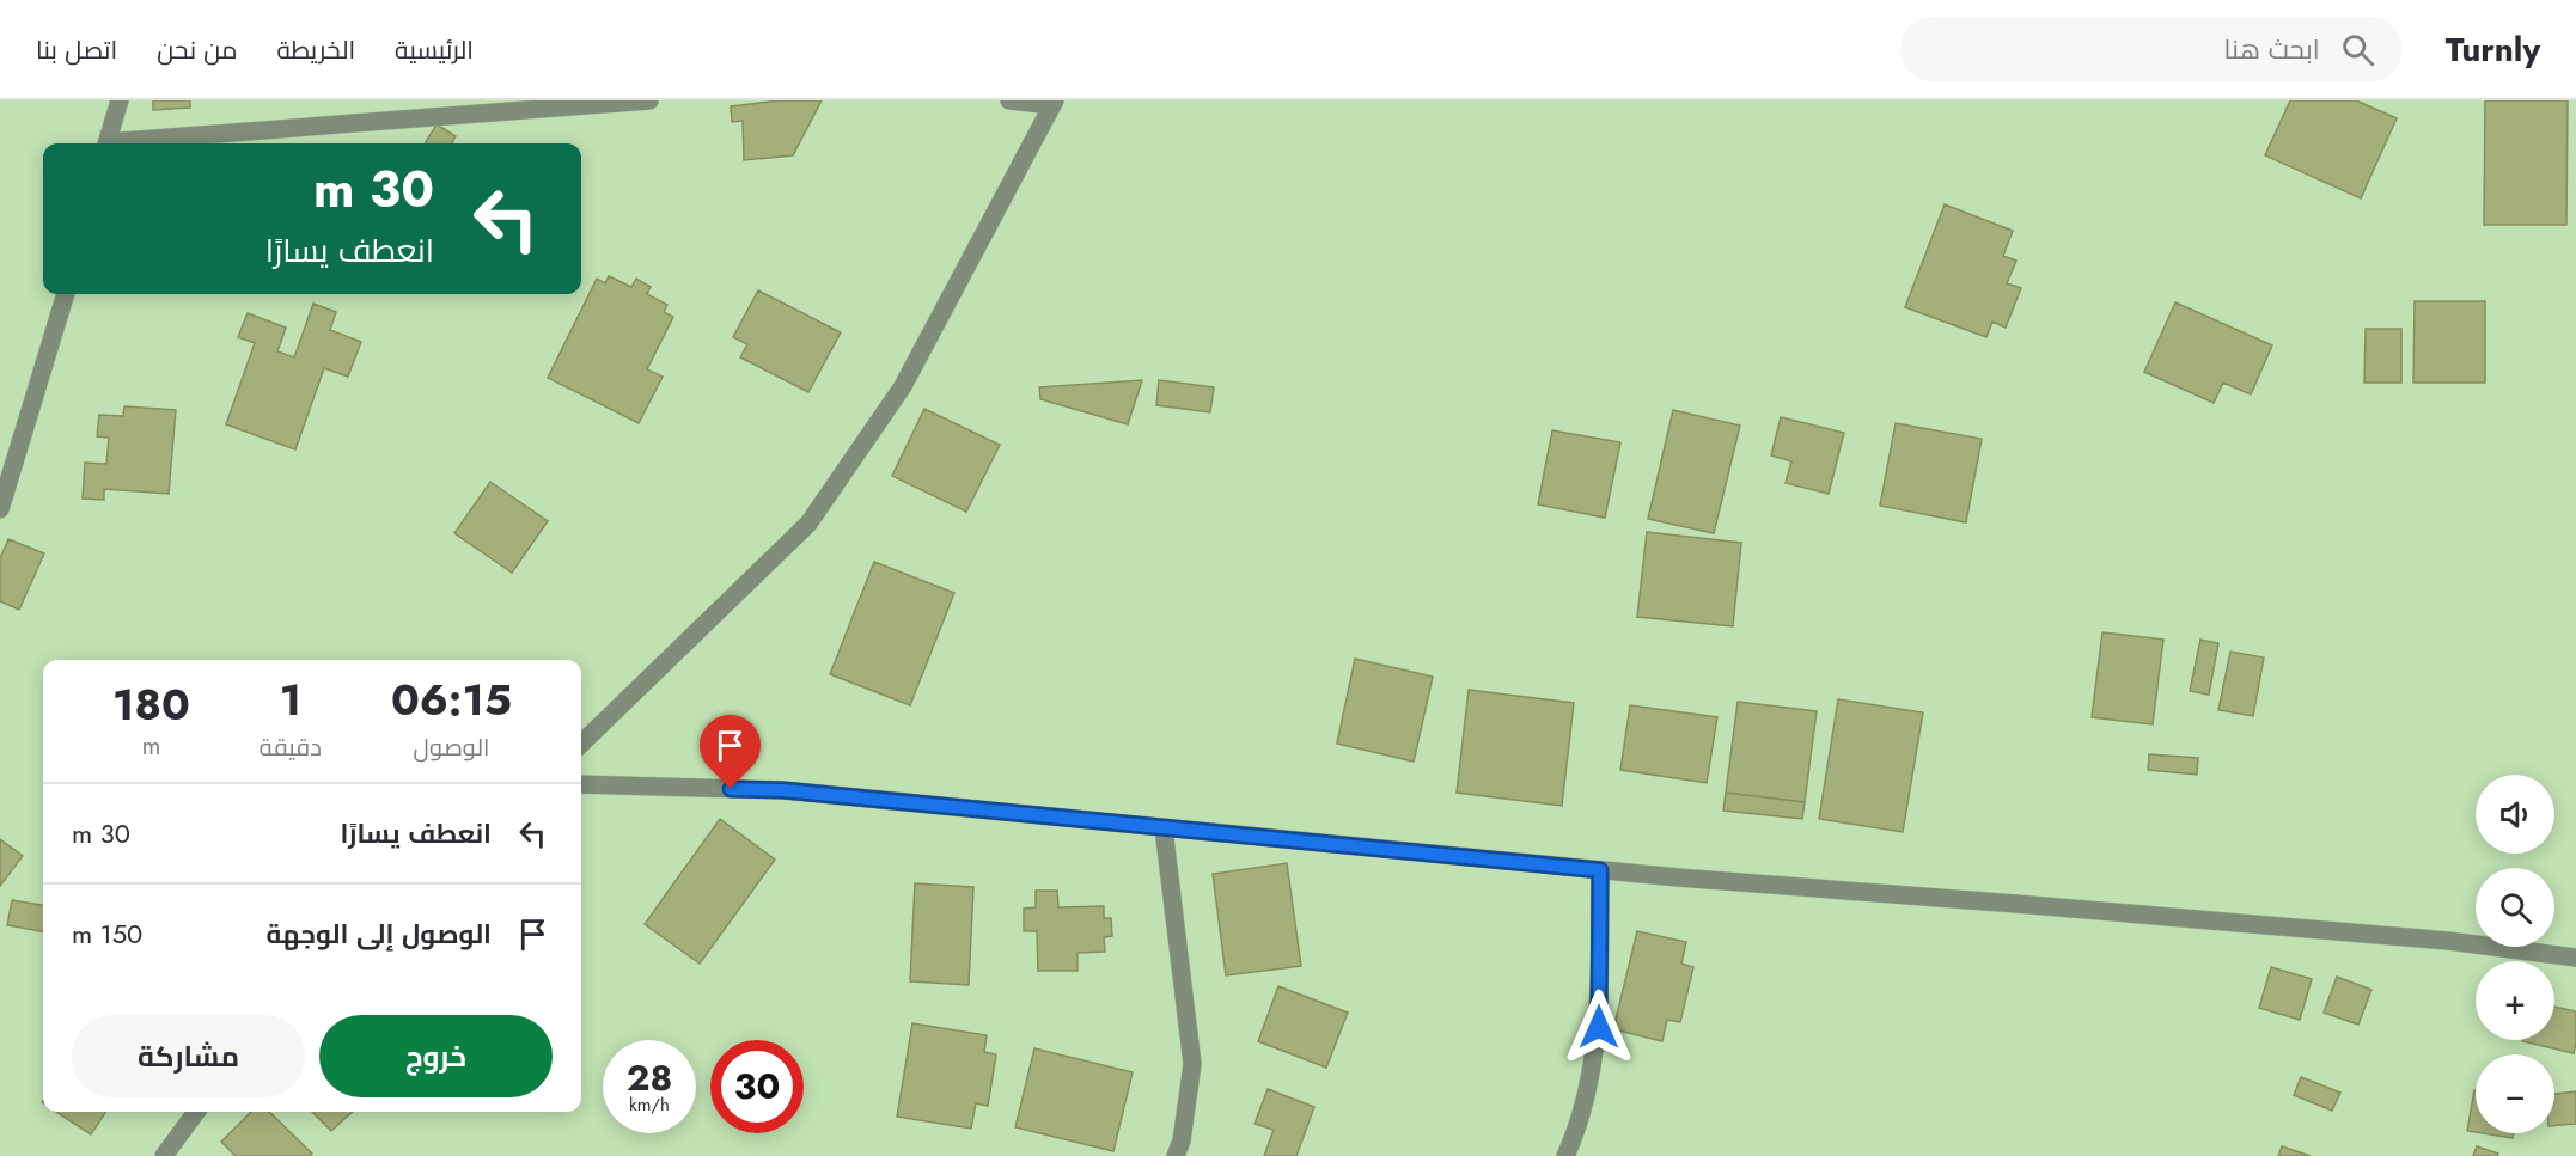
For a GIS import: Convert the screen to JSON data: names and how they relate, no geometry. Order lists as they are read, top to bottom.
{
  "page": {
    "header": "Turnly",
    "search": "ابحث هنا",
    "nav": [
      "الرئيسية",
      "الخريطة",
      "من نحن",
      "اتصل بنا"
    ],
    "turn": ["30 m", "انعطف يسارًا"],
    "eta": [
      "06:15",
      "الوصول",
      "1",
      "دقيقة",
      "180",
      "m"
    ],
    "map_buttons": ["+", "−"],
    "list": [
      {
        "name": "انعطف يسارًا",
        "value": "30 m"
      },
      {
        "name": "الوصول إلى الوجهة",
        "value": "150 m"
      }
    ],
    "buttons": ["خروج", "مشاركة"],
    "speed": "28 km/h",
    "limit": "30"
  }
}
